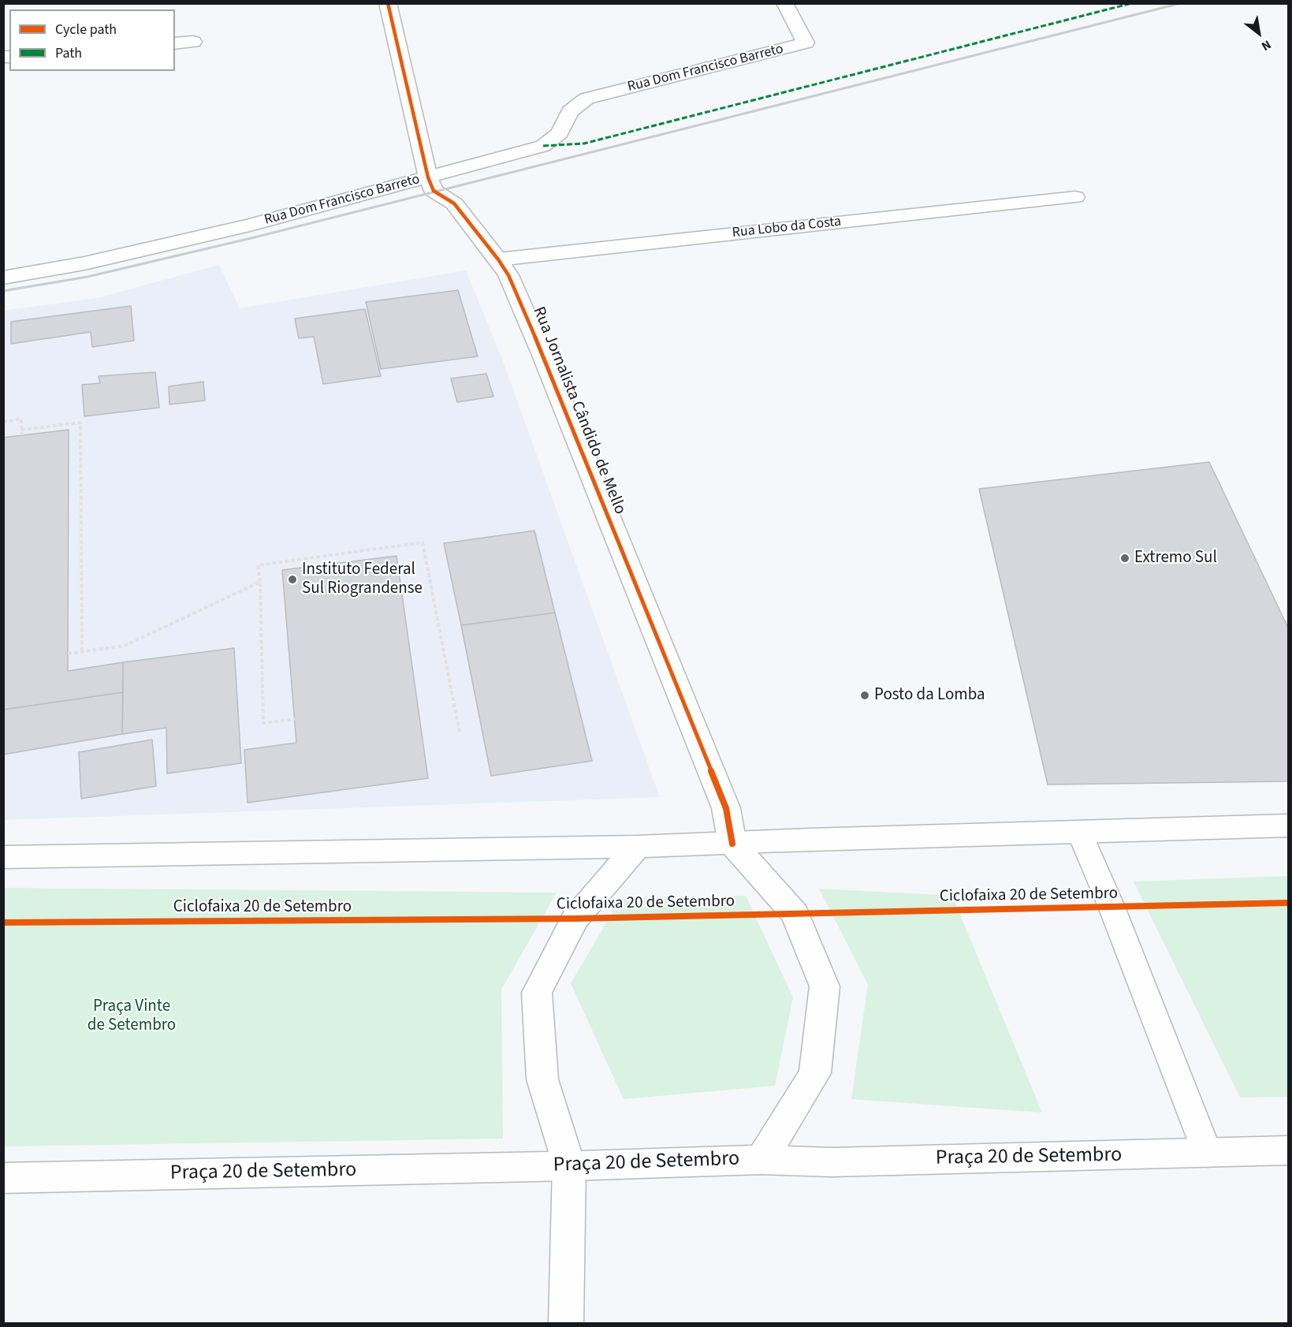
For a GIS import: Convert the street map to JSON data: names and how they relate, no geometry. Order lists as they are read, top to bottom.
{
  "streets": {
    "street": [
      "Rua Dom Francisco Barreto",
      "Rua Lobo da Costa",
      "Rua Jornalista Cândido de Mello",
      "Praça 20 de Setembro"
    ],
    "cycle path": ["Ciclofaixa 20 de Setembro"]
  },
  "crossings": [
    ["Rua Dom Francisco Barreto", "Rua Jornalista Cândido de Mello"],
    ["Rua Lobo da Costa", "Rua Jornalista Cândido de Mello"]
  ],
  "parks": ["Praça Vinte de Setembro"],
  "places": ["Extremo Sul", "Instituto Federal Sul Riograndense", "Posto da Lomba"],
  "legend": ["Cycle path", "Path"],
  "north": "bottom right"
}
